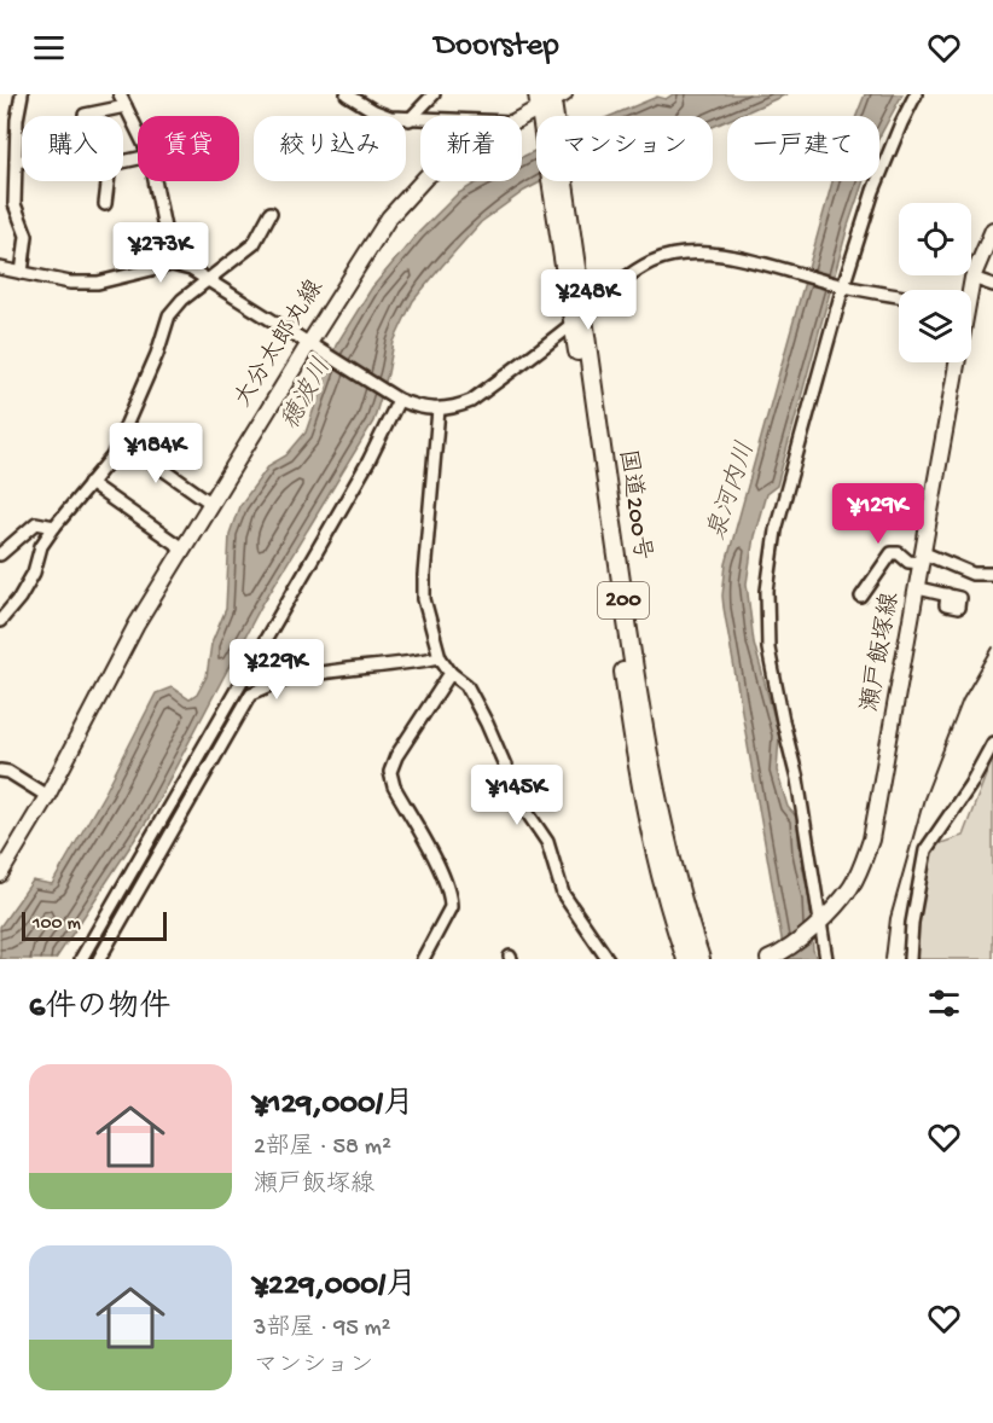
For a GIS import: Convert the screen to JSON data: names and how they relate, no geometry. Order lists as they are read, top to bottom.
{
  "streets": {
    "highway": ["国道200号", "200"],
    "main road": ["大分太郎丸線", "瀬戸飯塚線"]
  },
  "crossings": [
    ["大分太郎丸線", "国道200号"]
  ],
  "water": ["穂波川", "泉河内川"],
  "scale_bar": "100 m",
  "page": {
    "header": "Doorstep",
    "chip": [
      "購入",
      "賃貸",
      "絞り込み",
      "新着",
      "マンション",
      "一戸建て"
    ],
    "price": [
      "¥273K",
      "¥248K",
      "¥184K",
      "¥129K",
      "¥229K",
      "¥145K"
    ],
    "scale": "100 m",
    "heading": "6件の物件",
    "list": [
      {
        "name": "¥129,000/月",
        "note": "2部屋 · 58 m² · 瀬戸飯塚線"
      },
      {
        "name": "¥229,000/月",
        "note": "3部屋 · 95 m² · マンション"
      }
    ]
  }
}
